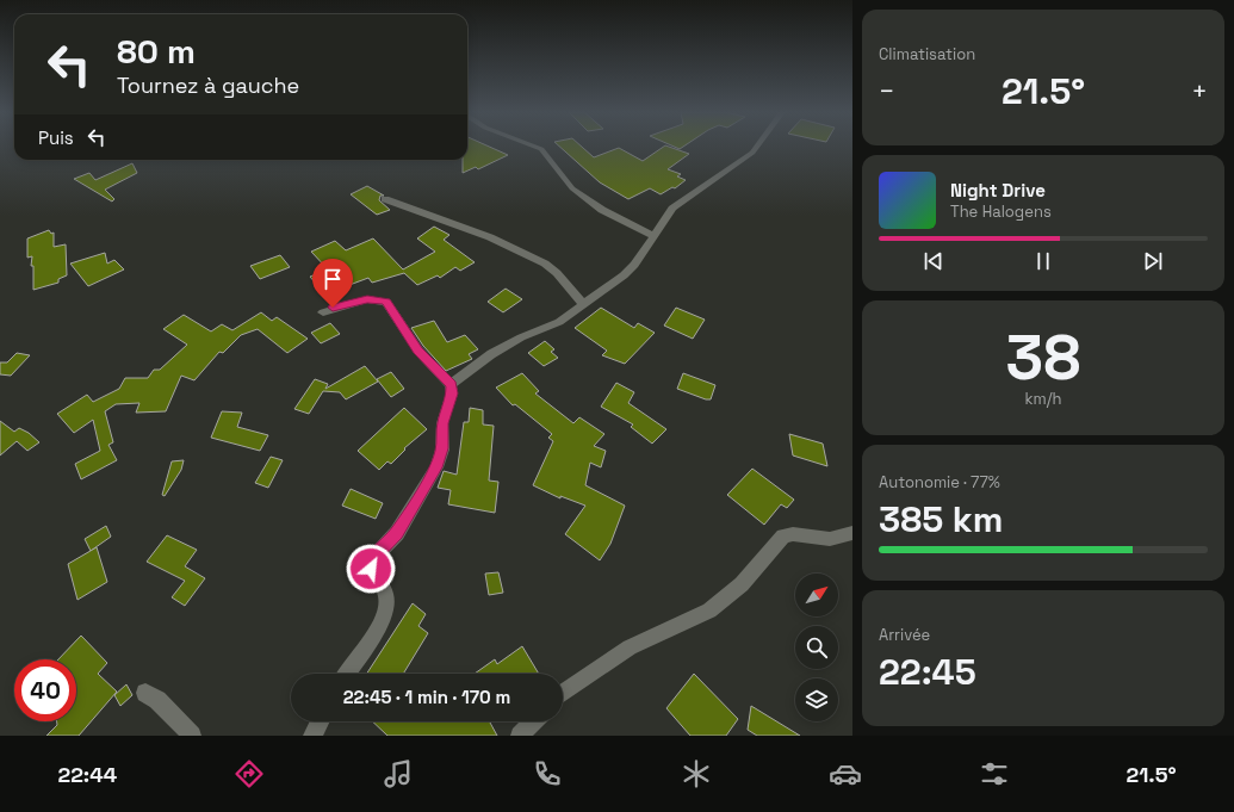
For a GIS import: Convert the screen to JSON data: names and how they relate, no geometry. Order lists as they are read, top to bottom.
{
  "north": "top right",
  "page": {
    "tile": [
      "Climatisation",
      ["38", "km/h"],
      ["Autonomie · 77%", "385 km"],
      ["Arrivée", "22:45"]
    ],
    "turn": ["80 m", "Tournez à gauche"],
    "heat": ["−", "21.5°", "+"],
    "then": "Puis",
    "song": ["Night Drive", "The Halogens"],
    "limit": "40",
    "trip": "22:45 · 1 min · 170 m",
    "tabs": ["22:44", "21.5°"]
  }
}
